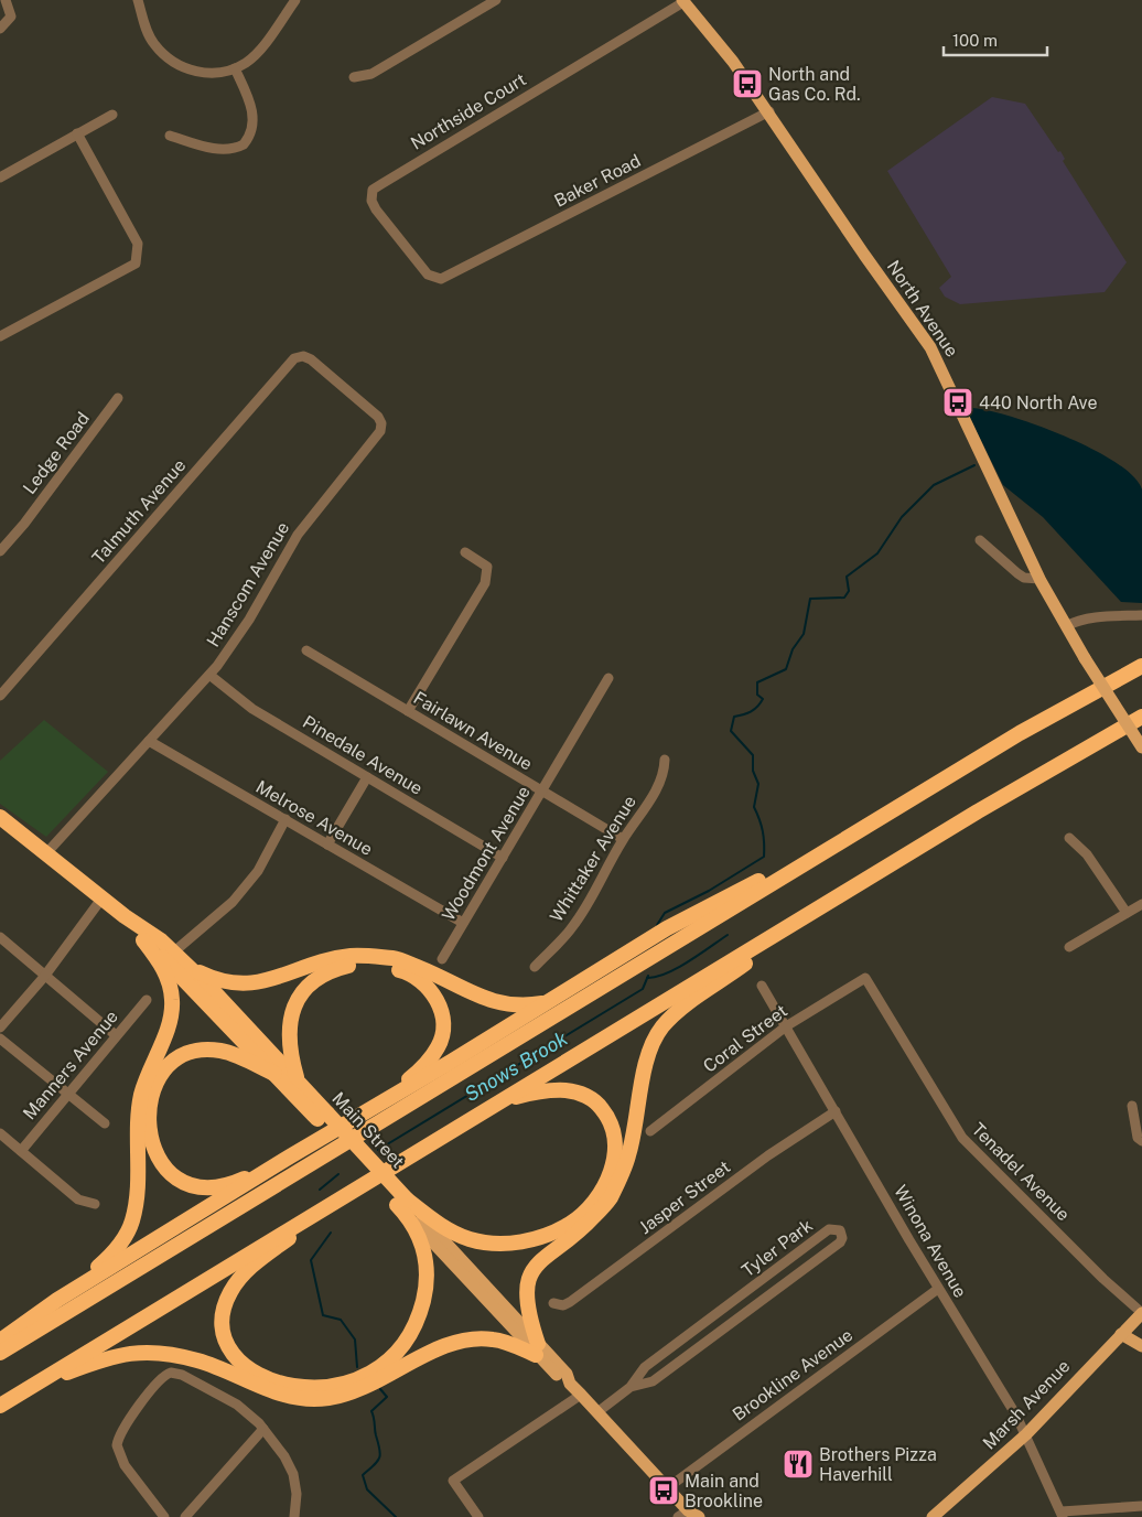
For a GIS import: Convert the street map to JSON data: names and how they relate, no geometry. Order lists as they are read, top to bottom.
{
  "streets": {
    "highway": ["Main Street"],
    "main road": ["North Avenue", "Marsh Avenue"],
    "street": [
      "Northside Court",
      "Baker Road",
      "Ledge Road",
      "Talmuth Avenue",
      "Hanscom Avenue",
      "Fairlawn Avenue",
      "Pinedale Avenue",
      "Melrose Avenue",
      "Woodmont Avenue",
      "Whittaker Avenue",
      "Coral Street",
      "Manners Avenue",
      "Tenadel Avenue",
      "Jasper Street",
      "Winona Avenue",
      "Tyler Park",
      "Brookline Avenue"
    ]
  },
  "crossings": [
    ["Northside Court", "Baker Road"],
    ["Northside Court", "North Avenue"],
    ["Baker Road", "North Avenue"],
    ["Talmuth Avenue", "Hanscom Avenue"],
    ["Hanscom Avenue", "Pinedale Avenue"],
    ["Hanscom Avenue", "Melrose Avenue"],
    ["Hanscom Avenue", "Main Street"],
    ["Fairlawn Avenue", "Woodmont Avenue"],
    ["Fairlawn Avenue", "Whittaker Avenue"],
    ["Pinedale Avenue", "Woodmont Avenue"],
    ["Melrose Avenue", "Woodmont Avenue"],
    ["Coral Street", "Tenadel Avenue"],
    ["Coral Street", "Winona Avenue"],
    ["Main Street", "Tyler Park"],
    ["Main Street", "Brookline Avenue"],
    ["Tenadel Avenue", "Marsh Avenue"],
    ["Jasper Street", "Winona Avenue"],
    ["Winona Avenue", "Brookline Avenue"],
    ["Winona Avenue", "Marsh Avenue"]
  ],
  "water": ["Snows Brook"],
  "places": {
    "bus stop": ["North and Gas Co. Rd.", "440 North Ave", "Main and Brookline"],
    "restaurant": ["Brothers Pizza Haverhill"]
  },
  "scale_bar": "100 m"
}
